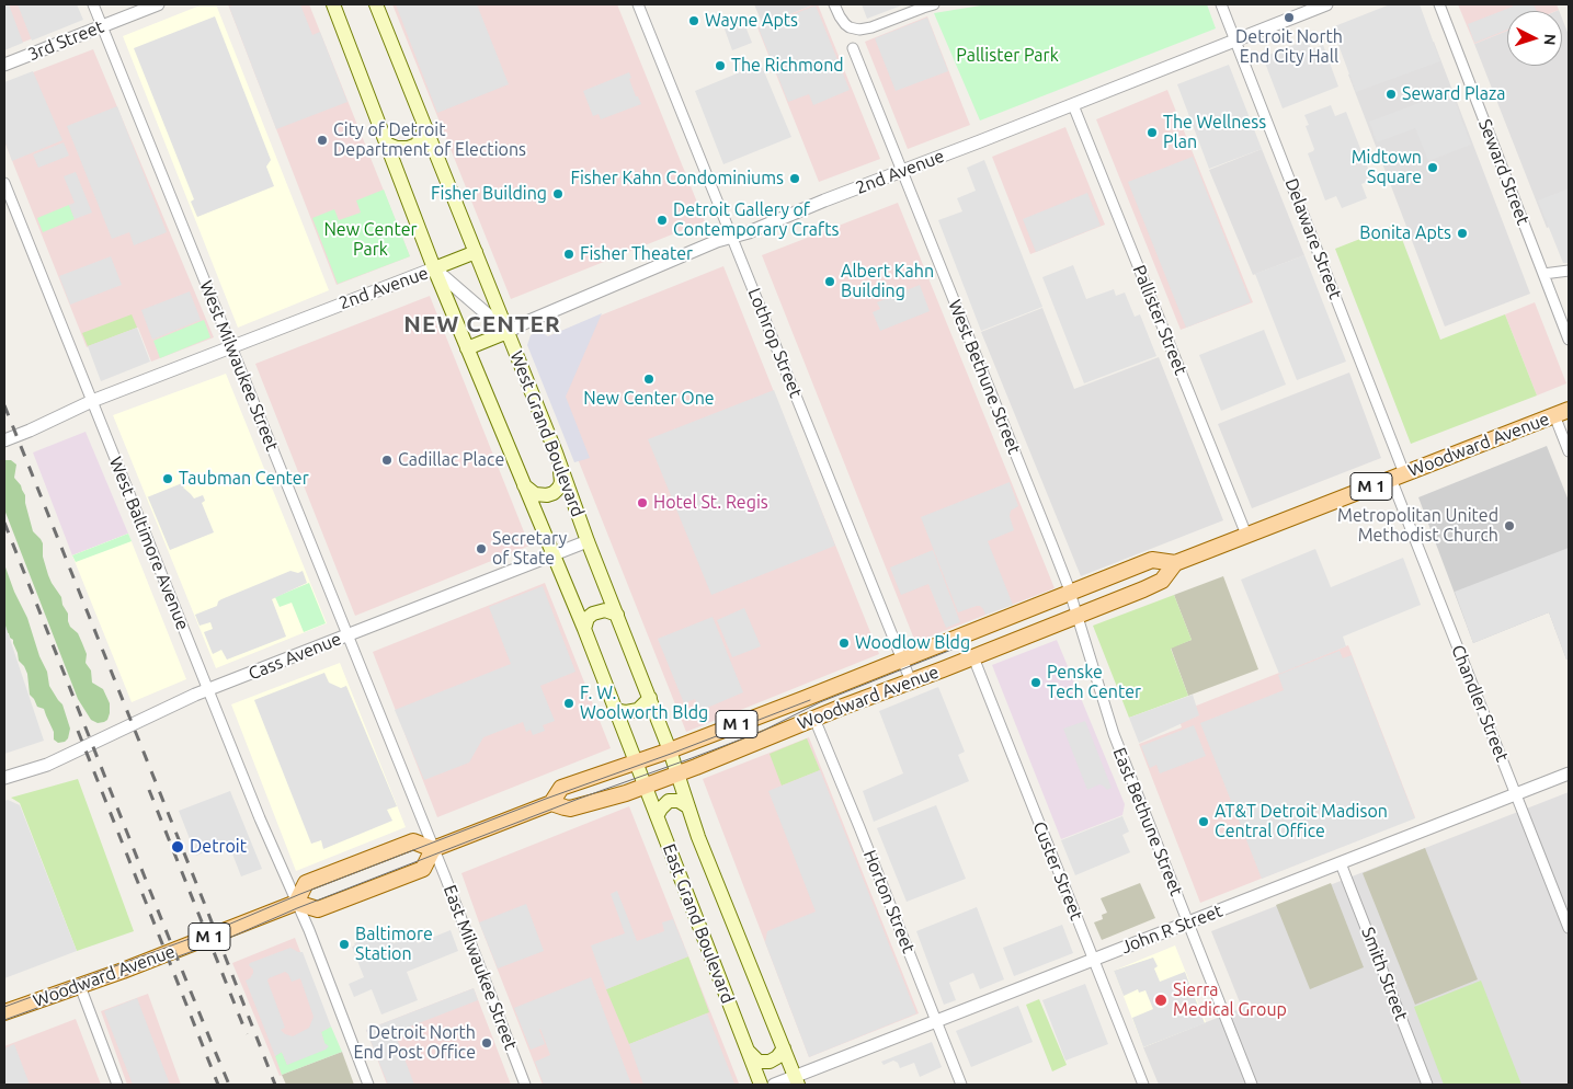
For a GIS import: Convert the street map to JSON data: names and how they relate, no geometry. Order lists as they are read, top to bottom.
{
  "streets": {
    "main road": [
      "West Grand Boulevard",
      "Woodward Avenue",
      "M 1",
      "East Grand Boulevard"
    ],
    "street": [
      "3rd Street",
      "2nd Avenue",
      "Seward Street",
      "Delaware Street",
      "Pallister Street",
      "Lothrop Street",
      "West Milwaukee Street",
      "West Bethune Street",
      "West Baltimore Avenue",
      "Cass Avenue",
      "Chandler Street",
      "East Bethune Street",
      "Custer Street",
      "Horton Street",
      "John R Street",
      "East Milwaukee Street",
      "Smith Street"
    ]
  },
  "crossings": [
    ["3rd Street", "West Milwaukee Street"],
    ["2nd Avenue", "Delaware Street"],
    ["2nd Avenue", "Pallister Street"],
    ["2nd Avenue", "Lothrop Street"],
    ["2nd Avenue", "West Milwaukee Street"],
    ["2nd Avenue", "West Bethune Street"],
    ["2nd Avenue", "West Grand Boulevard"],
    ["2nd Avenue", "West Baltimore Avenue"],
    ["Delaware Street", "Woodward Avenue"],
    ["Delaware Street", "Chandler Street"],
    ["Pallister Street", "Woodward Avenue"],
    ["Lothrop Street", "Woodward Avenue"],
    ["West Milwaukee Street", "Woodward Avenue"],
    ["West Milwaukee Street", "Cass Avenue"],
    ["West Milwaukee Street", "East Milwaukee Street"],
    ["West Bethune Street", "Woodward Avenue"],
    ["West Bethune Street", "East Bethune Street"],
    ["West Grand Boulevard", "Woodward Avenue"],
    ["West Grand Boulevard", "Cass Avenue"],
    ["West Grand Boulevard", "East Grand Boulevard"],
    ["Woodward Avenue", "West Baltimore Avenue"],
    ["Woodward Avenue", "Chandler Street"],
    ["Woodward Avenue", "East Bethune Street"],
    ["Woodward Avenue", "Custer Street"],
    ["Woodward Avenue", "Horton Street"],
    ["Woodward Avenue", "East Grand Boulevard"],
    ["Woodward Avenue", "East Milwaukee Street"],
    ["West Baltimore Avenue", "Cass Avenue"],
    ["Chandler Street", "John R Street"],
    ["East Bethune Street", "John R Street"],
    ["Custer Street", "John R Street"],
    ["Horton Street", "John R Street"],
    ["East Grand Boulevard", "John R Street"],
    ["John R Street", "Smith Street"]
  ],
  "districts": ["NEW CENTER"],
  "parks": ["Pallister Park", "New Center Park"],
  "places": [
    "Detroit North End City Hall",
    "Wayne Apts",
    "The Richmond",
    "Seward Plaza",
    "The Wellness Plan",
    "City of Detroit Department of Elections",
    "Midtown Square",
    "Fisher Kahn Condominiums",
    "Fisher Building",
    "Detroit Gallery of Contemporary Crafts",
    "Bonita Apts",
    "Fisher Theater",
    "Albert Kahn Building",
    "New Center One",
    "Cadillac Place",
    "Taubman Center",
    "Hotel St. Regis",
    "Metropolitan United Methodist Church",
    "Secretary of State",
    "Woodlow Bldg",
    "Penske Tech Center",
    "F. W. Woolworth Bldg",
    "AT&T Detroit Madison Central Office",
    "Detroit",
    "Baltimore Station",
    "Sierra Medical Group",
    "Detroit North End Post Office"
  ],
  "north": "right"
}
